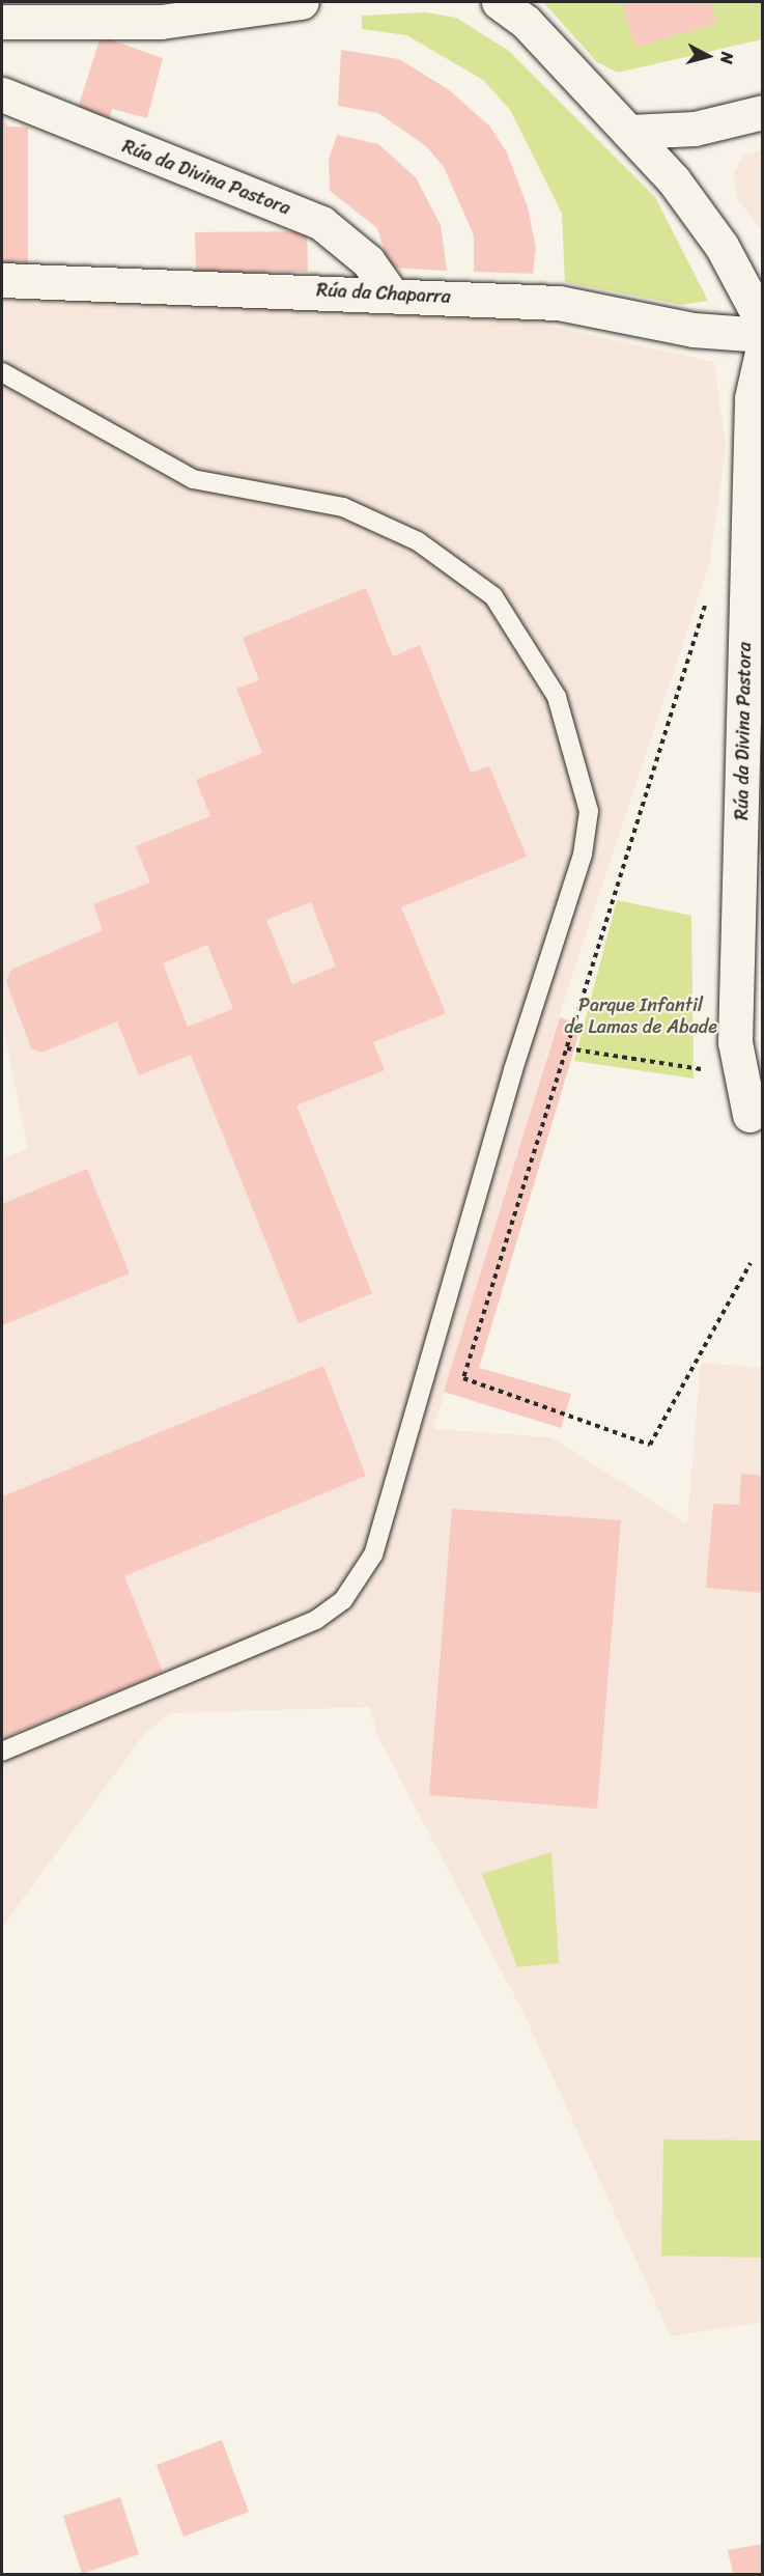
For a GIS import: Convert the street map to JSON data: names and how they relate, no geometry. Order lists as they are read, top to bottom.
{
  "streets": {
    "street": ["Rúa da Divina Pastora", "Rúa da Chaparra"]
  },
  "crossings": [
    ["Rúa da Divina Pastora", "Rúa da Chaparra"]
  ],
  "parks": ["Parque Infantil de Lamas de Abade"],
  "north": "right"
}
